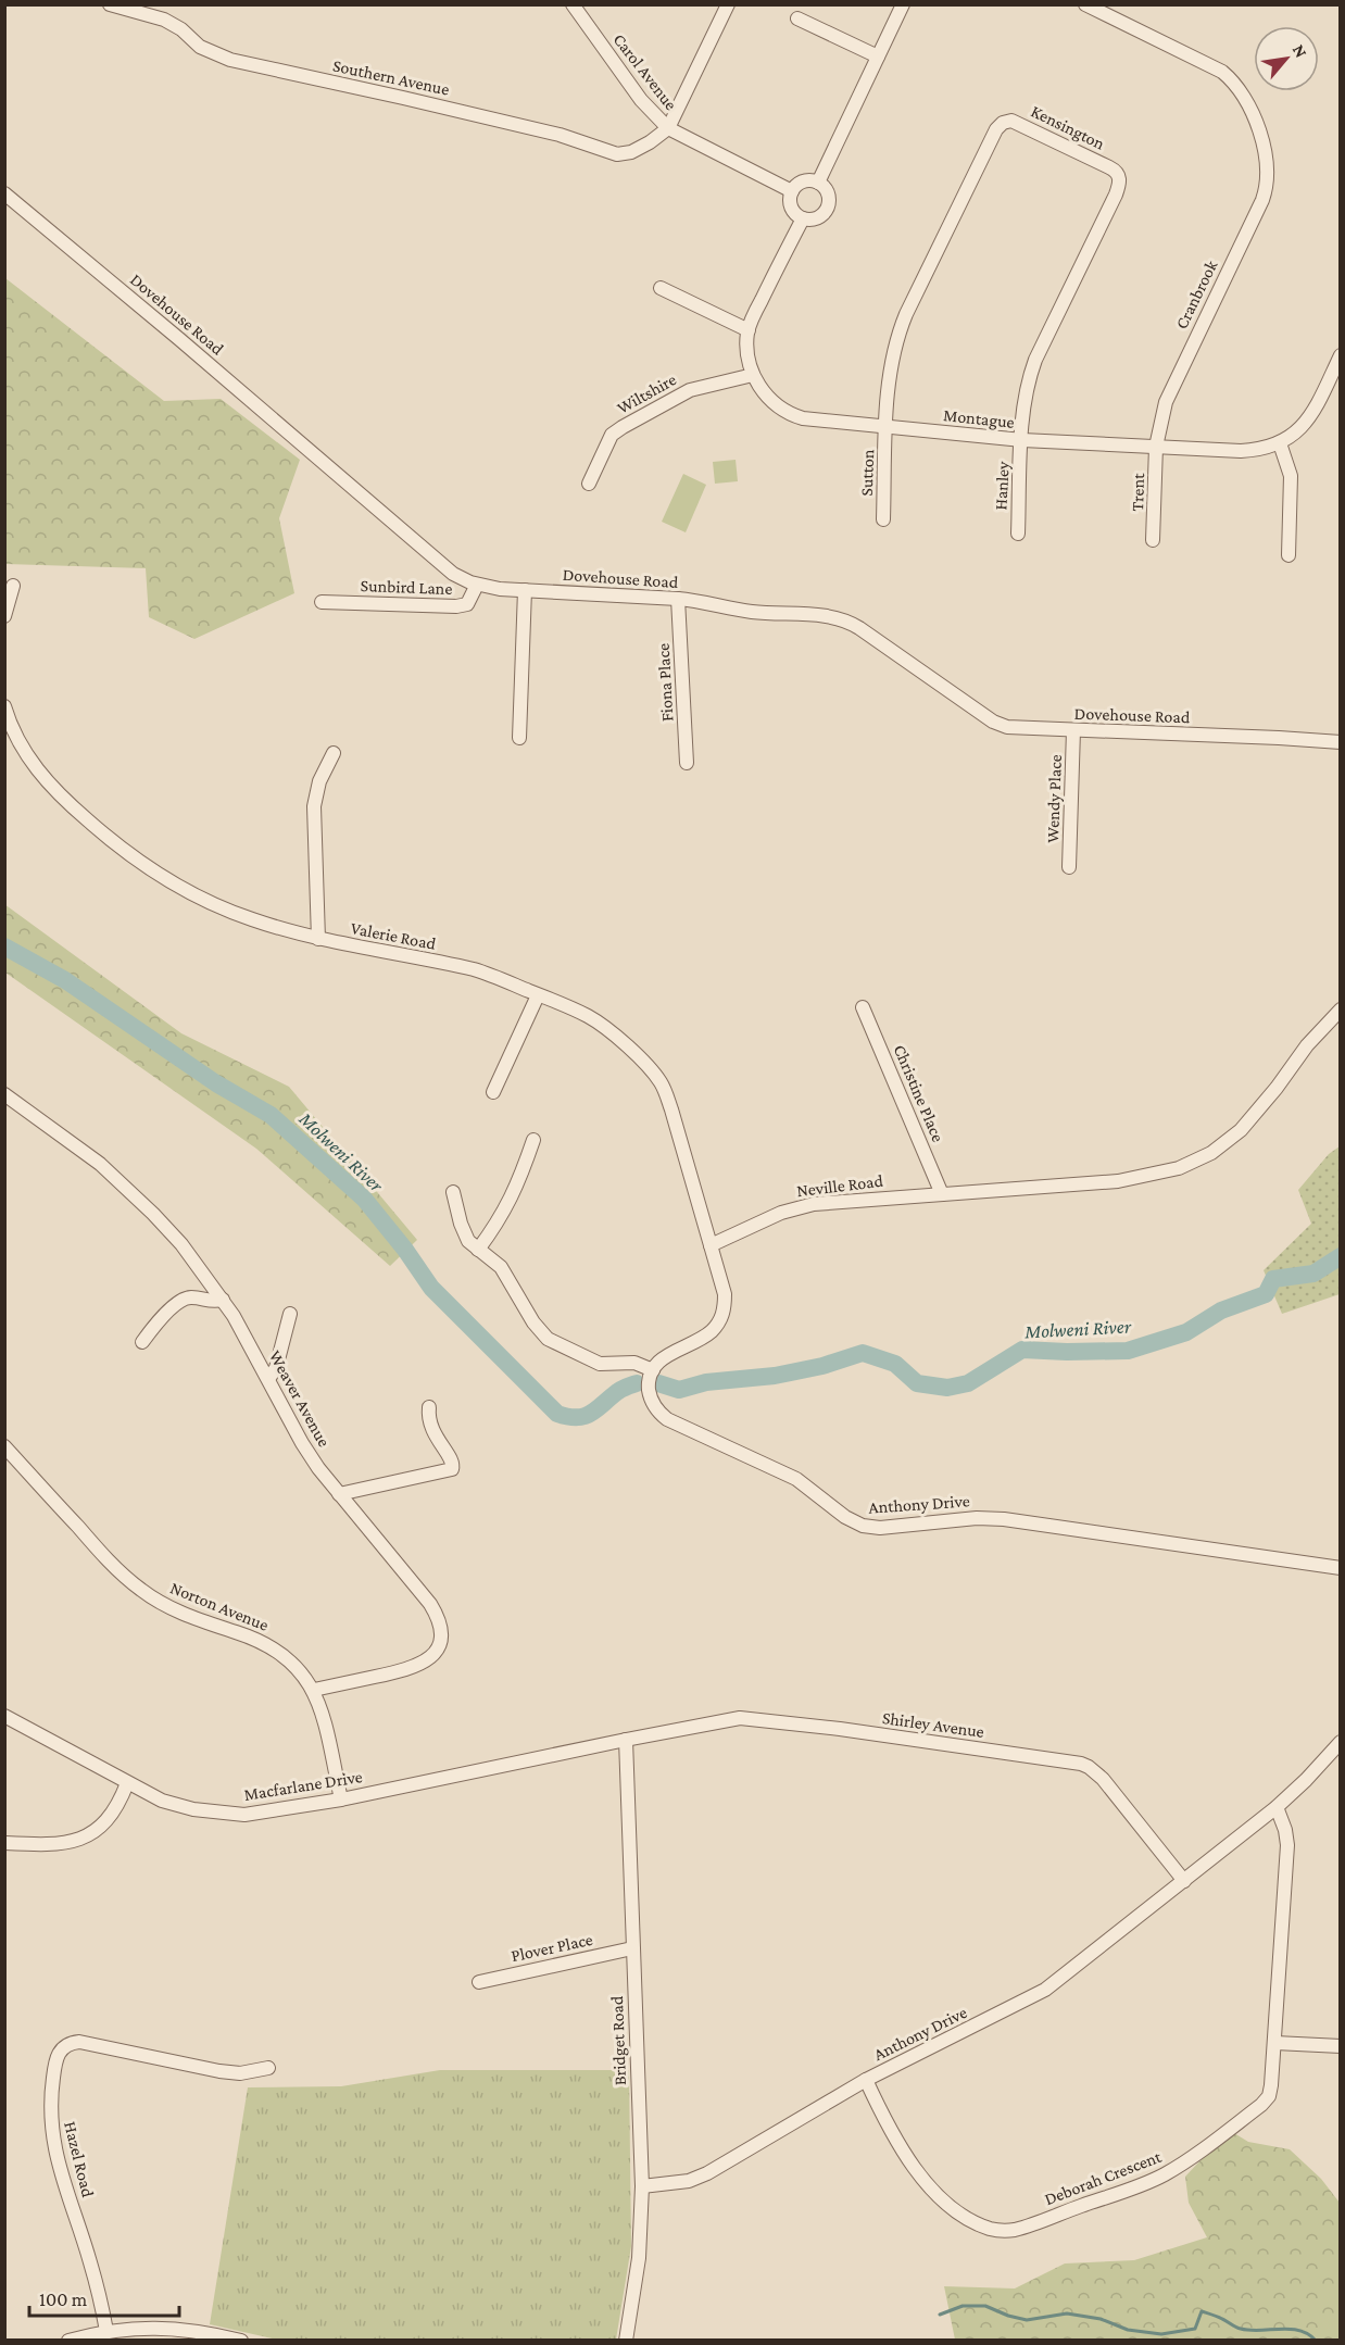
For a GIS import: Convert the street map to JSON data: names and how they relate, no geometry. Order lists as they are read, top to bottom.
{
  "streets": {
    "street": [
      "Carol Avenue",
      "Southern Avenue",
      "Kensington",
      "Cranbrook",
      "Dovehouse Road",
      "Wiltshire",
      "Montague",
      "Sutton",
      "Hanley",
      "Trent",
      "Sunbird Lane",
      "Fiona Place",
      "Wendy Place",
      "Valerie Road",
      "Christine Place",
      "Neville Road",
      "Weaver Avenue",
      "Anthony Drive",
      "Norton Avenue",
      "Shirley Avenue",
      "Macfarlane Drive",
      "Plover Place",
      "Bridget Road",
      "Hazel Road",
      "Deborah Crescent"
    ]
  },
  "crossings": [
    ["Carol Avenue", "Southern Avenue"],
    ["Carol Avenue", "Montague"],
    ["Kensington", "Montague"],
    ["Kensington", "Sutton"],
    ["Kensington", "Hanley"],
    ["Cranbrook", "Montague"],
    ["Cranbrook", "Trent"],
    ["Dovehouse Road", "Sunbird Lane"],
    ["Dovehouse Road", "Fiona Place"],
    ["Dovehouse Road", "Wendy Place"],
    ["Wiltshire", "Montague"],
    ["Montague", "Sutton"],
    ["Montague", "Hanley"],
    ["Montague", "Trent"],
    ["Valerie Road", "Neville Road"],
    ["Christine Place", "Neville Road"],
    ["Weaver Avenue", "Norton Avenue"],
    ["Anthony Drive", "Shirley Avenue"],
    ["Anthony Drive", "Bridget Road"],
    ["Anthony Drive", "Deborah Crescent"],
    ["Norton Avenue", "Macfarlane Drive"],
    ["Shirley Avenue", "Macfarlane Drive"],
    ["Shirley Avenue", "Bridget Road"],
    ["Macfarlane Drive", "Bridget Road"],
    ["Plover Place", "Bridget Road"]
  ],
  "water": ["Molweni River"],
  "scale_bar": "100 m",
  "north": "top right"
}
